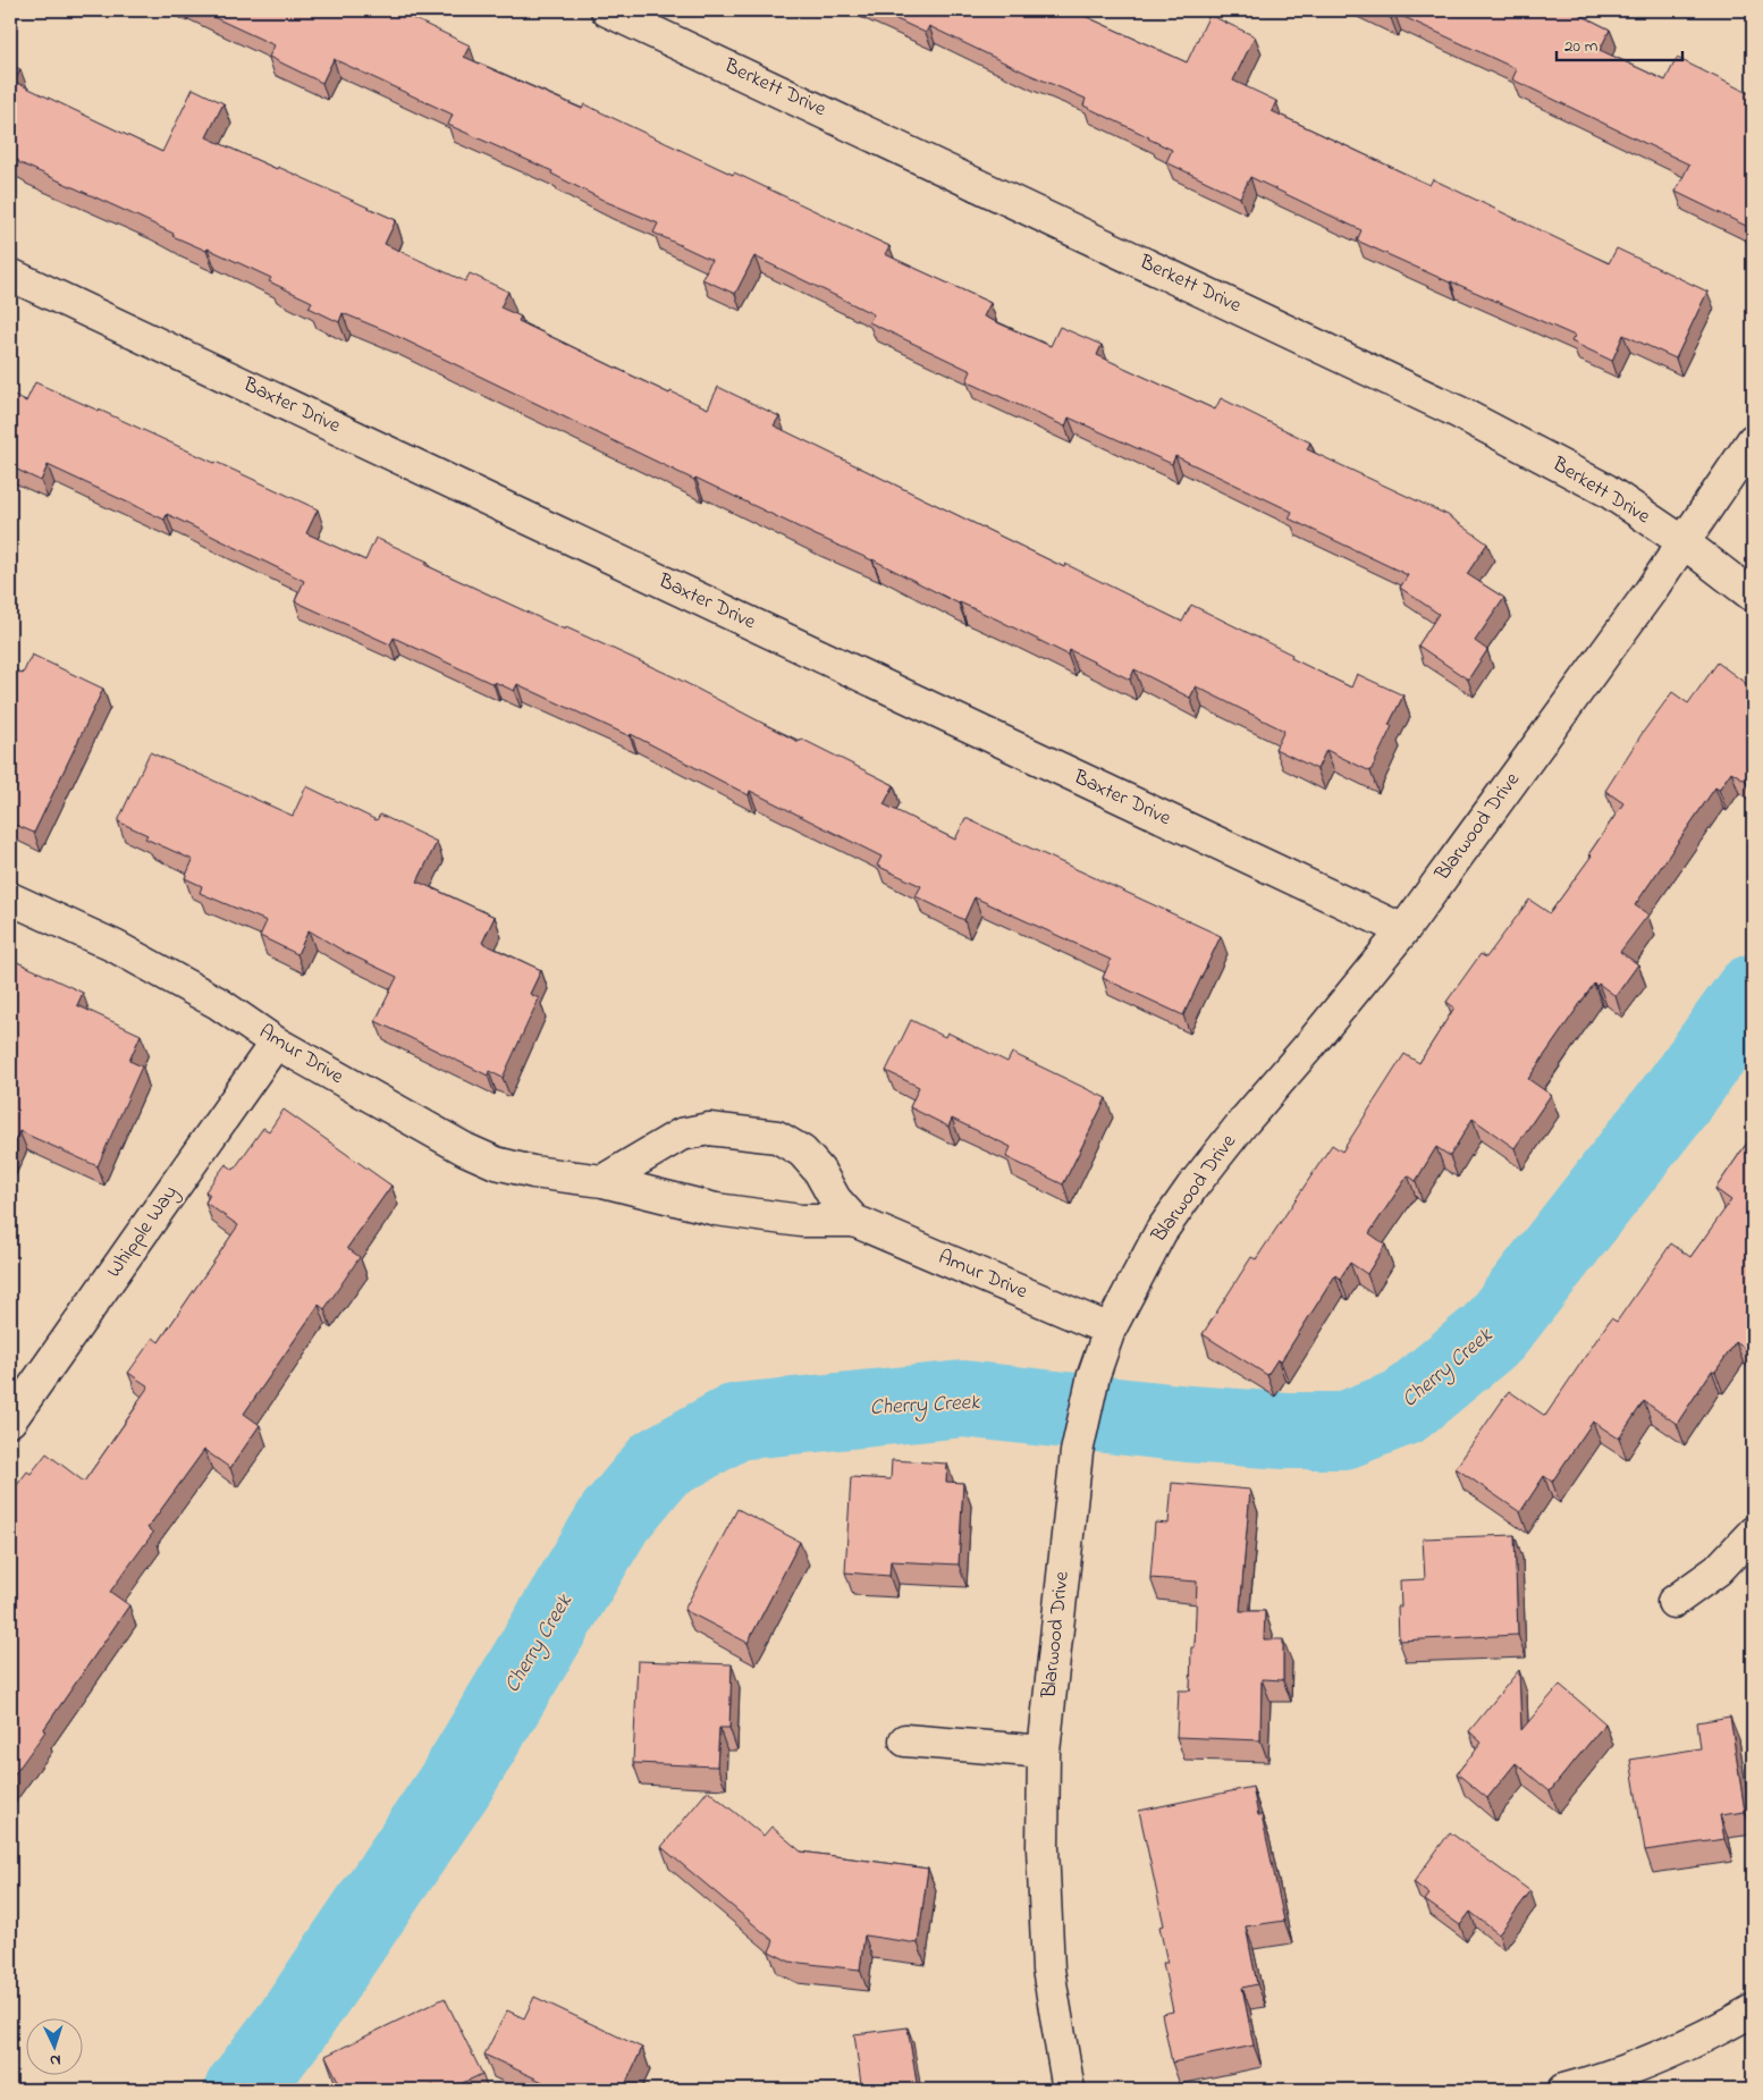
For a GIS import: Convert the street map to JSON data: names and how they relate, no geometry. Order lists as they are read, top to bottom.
{
  "streets": {
    "street": [
      "Berkett Drive",
      "Baxter Drive",
      "Blarwood Drive",
      "Amur Drive",
      "Whipple Way"
    ]
  },
  "crossings": [
    ["Berkett Drive", "Blarwood Drive"],
    ["Baxter Drive", "Blarwood Drive"],
    ["Blarwood Drive", "Amur Drive"],
    ["Amur Drive", "Whipple Way"]
  ],
  "water": ["Cherry Creek"],
  "scale_bar": "20 m",
  "north": "bottom"
}
